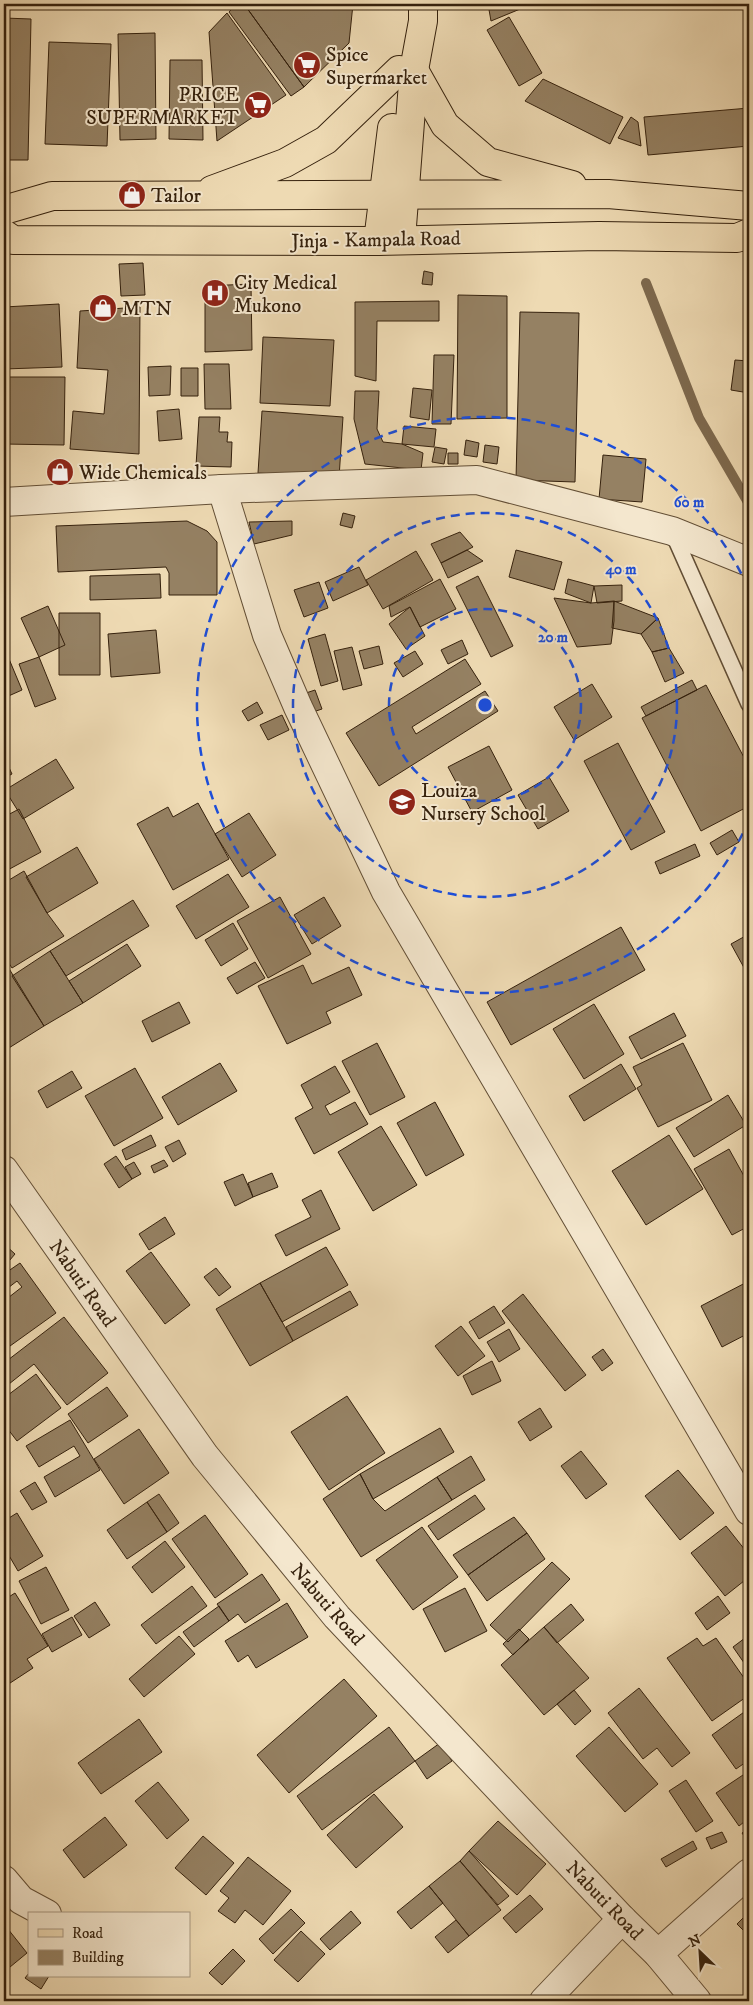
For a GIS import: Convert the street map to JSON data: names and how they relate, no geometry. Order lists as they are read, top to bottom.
{
  "streets": {
    "main road": ["Jinja - Kampala Road"],
    "street": ["Nabuti Road"]
  },
  "places": {
    "supermarket": ["Spice Supermarket", "PRICE SUPERMARKET"],
    "shop": ["Tailor", "MTN", "Wide Chemicals"],
    "hospital": ["City Medical Mukono"],
    "school or university": ["Louiza Nursery School"]
  },
  "legend": ["Road", "Building"],
  "north": "top left",
  "rings": ["60 m", "40 m", "20 m"]
}
